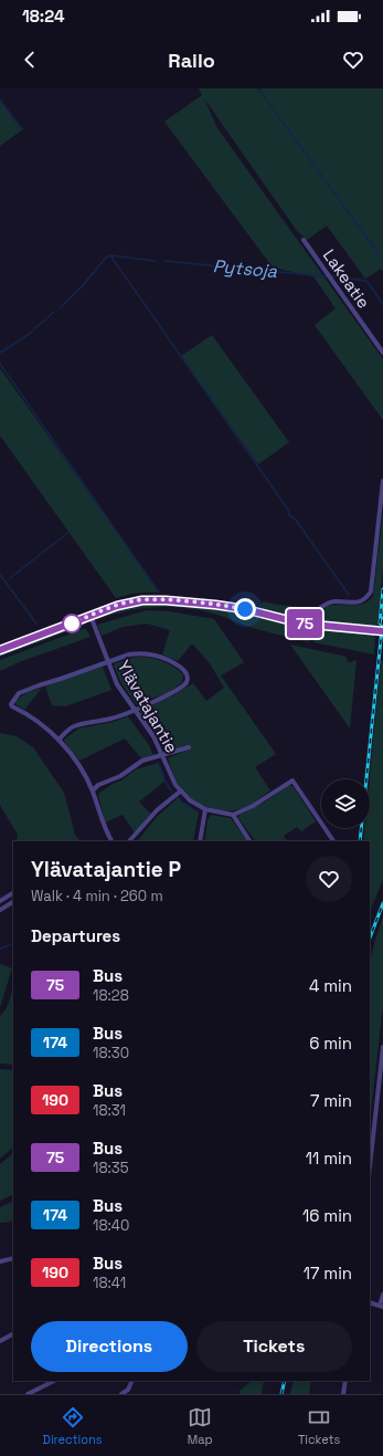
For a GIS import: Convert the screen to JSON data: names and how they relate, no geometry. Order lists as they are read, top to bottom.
{
  "streets": {
    "street": ["Lakeatie", "Ylävatajantie"]
  },
  "water": ["Pytsoja"],
  "lines": ["bus line 75"],
  "page": {
    "status": "18:24",
    "header": "Railo",
    "on_map": "75",
    "heading": [
      ["Ylävatajantie P", "Walk · 4 min · 260 m"],
      "Departures"
    ],
    "list": [
      {
        "mark": "75",
        "name": "Bus",
        "note": "18:28",
        "value": "4 min"
      },
      {
        "mark": "174",
        "name": "Bus",
        "note": "18:30",
        "value": "6 min"
      },
      {
        "mark": "190",
        "name": "Bus",
        "note": "18:31",
        "value": "7 min"
      },
      {
        "mark": "75",
        "name": "Bus",
        "note": "18:35",
        "value": "11 min"
      },
      {
        "mark": "174",
        "name": "Bus",
        "note": "18:40",
        "value": "16 min"
      },
      {
        "mark": "190",
        "name": "Bus",
        "note": "18:41",
        "value": "17 min"
      }
    ],
    "buttons": ["Directions", "Tickets"],
    "tabs": ["Directions", "Map", "Tickets"]
  }
}
